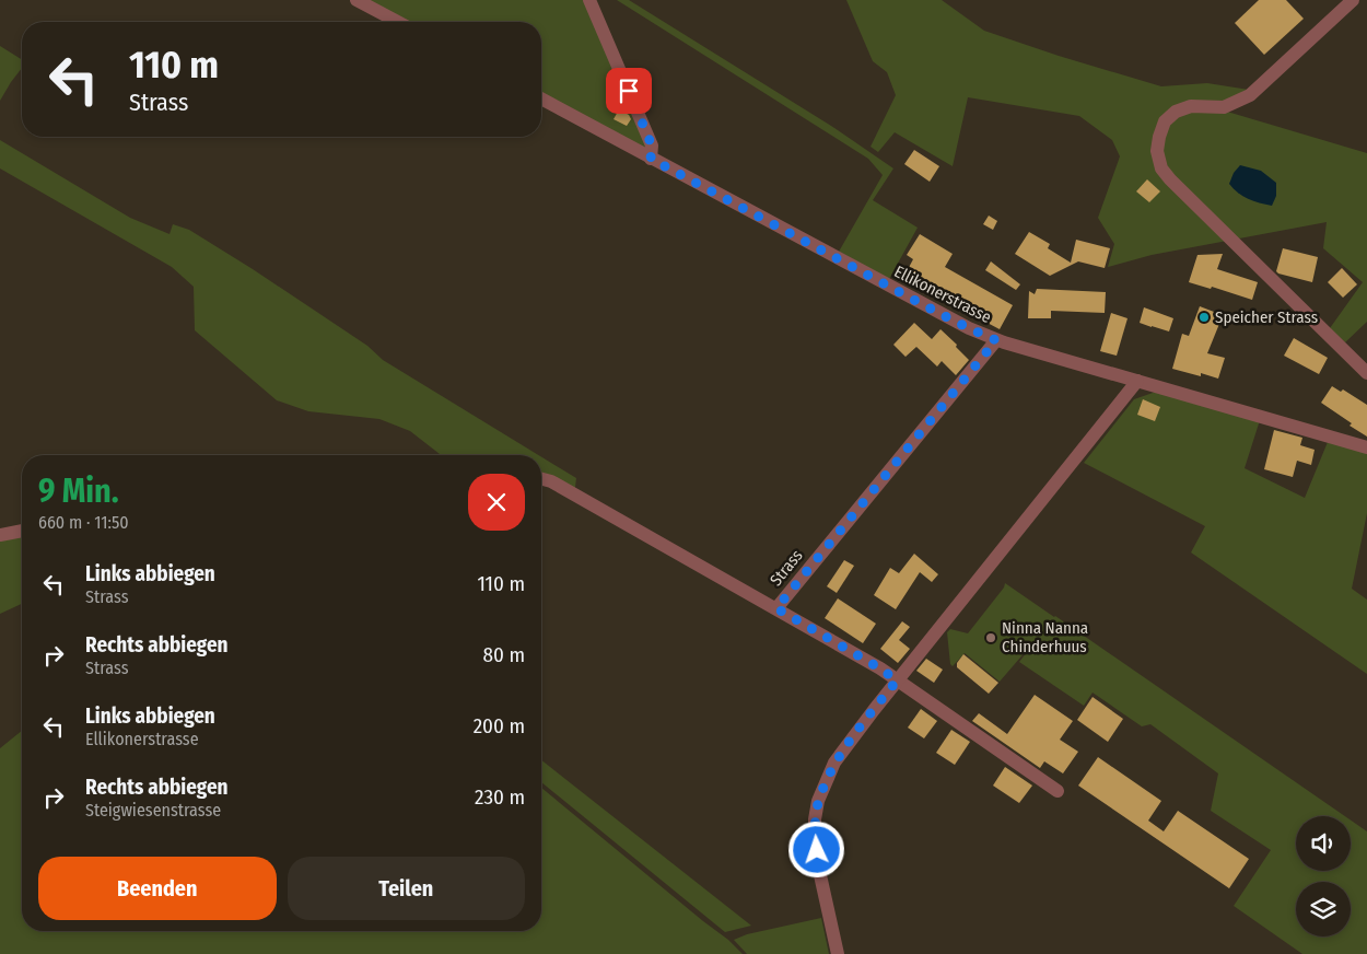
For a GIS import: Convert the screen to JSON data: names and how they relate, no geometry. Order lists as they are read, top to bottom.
{
  "streets": {
    "street": ["Ellikonerstrasse", "Strass"]
  },
  "crossings": [
    ["Ellikonerstrasse", "Strass"]
  ],
  "places": ["Speicher Strass", "Ninna Nanna Chinderhuus"],
  "page": {
    "turn": ["110 m", "Strass"],
    "heading": ["9 Min.", "660 m · 11:50"],
    "list": [
      {
        "name": "Links abbiegen",
        "note": "Strass",
        "value": "110 m"
      },
      {
        "name": "Rechts abbiegen",
        "note": "Strass",
        "value": "80 m"
      },
      {
        "name": "Links abbiegen",
        "note": "Ellikonerstrasse",
        "value": "200 m"
      },
      {
        "name": "Rechts abbiegen",
        "note": "Steigwiesenstrasse",
        "value": "230 m"
      }
    ],
    "buttons": ["Beenden", "Teilen"]
  }
}
